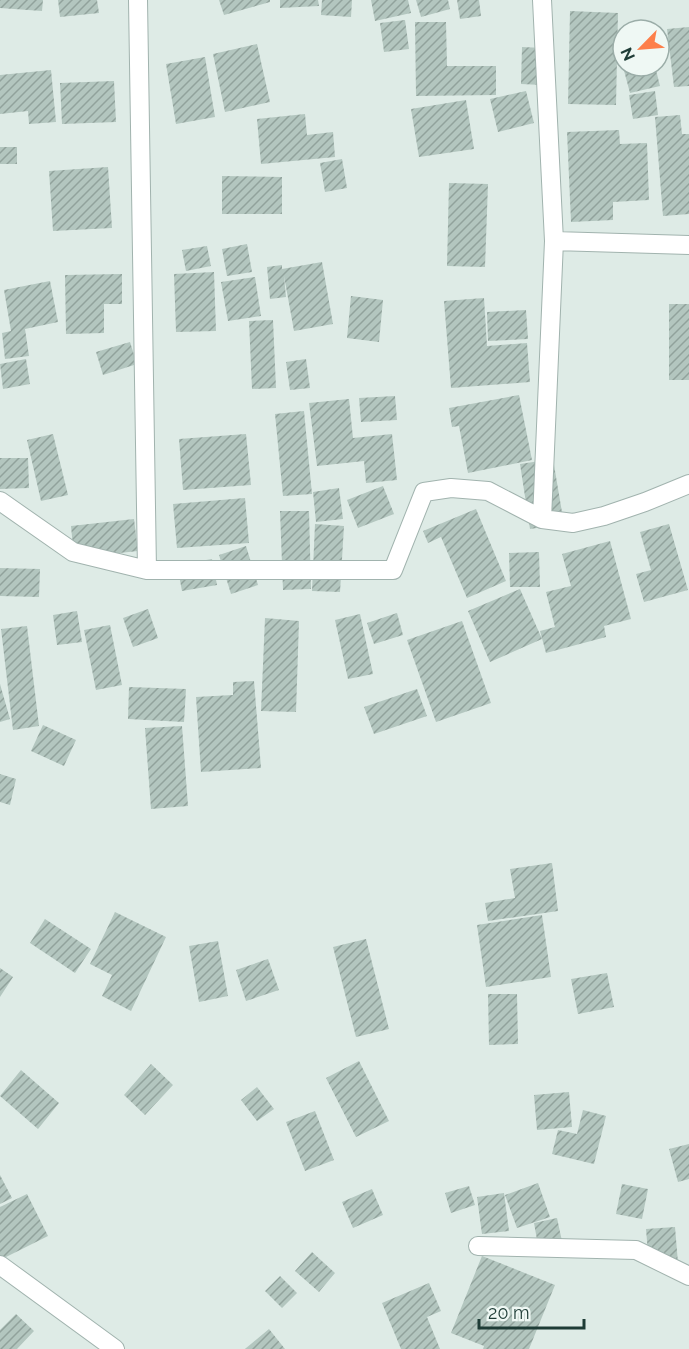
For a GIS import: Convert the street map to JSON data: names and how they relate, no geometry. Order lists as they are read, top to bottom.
{
  "scale_bar": "20 m",
  "north": "bottom left"
}
